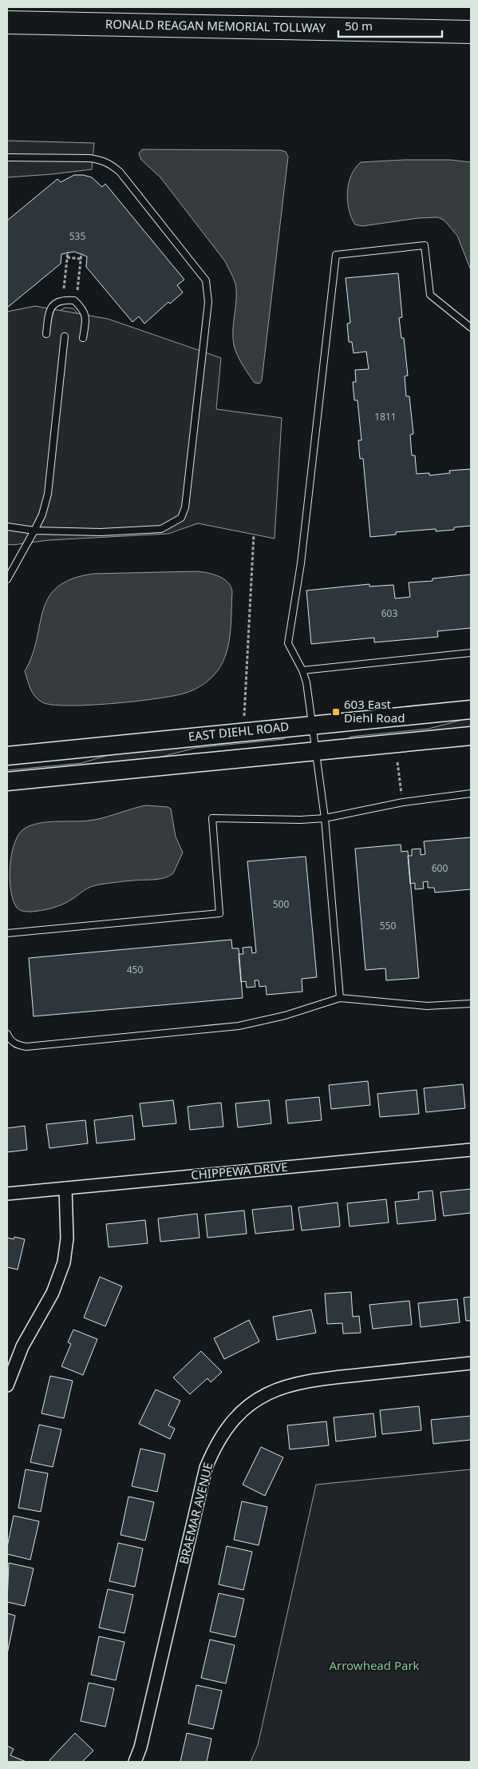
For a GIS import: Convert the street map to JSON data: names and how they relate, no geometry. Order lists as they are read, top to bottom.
{
  "streets": {
    "highway": ["RONALD REAGAN MEMORIAL TOLLWAY"],
    "street": ["EAST DIEHL ROAD", "CHIPPEWA DRIVE", "BRAEMAR AVENUE"]
  },
  "parks": ["Arrowhead Park"],
  "places": {
    "transit": ["603 East Diehl Road"]
  },
  "house_numbers": [
    "535",
    "1811",
    "603",
    "600",
    "500",
    "550",
    "450"
  ],
  "scale_bar": "50 m"
}
